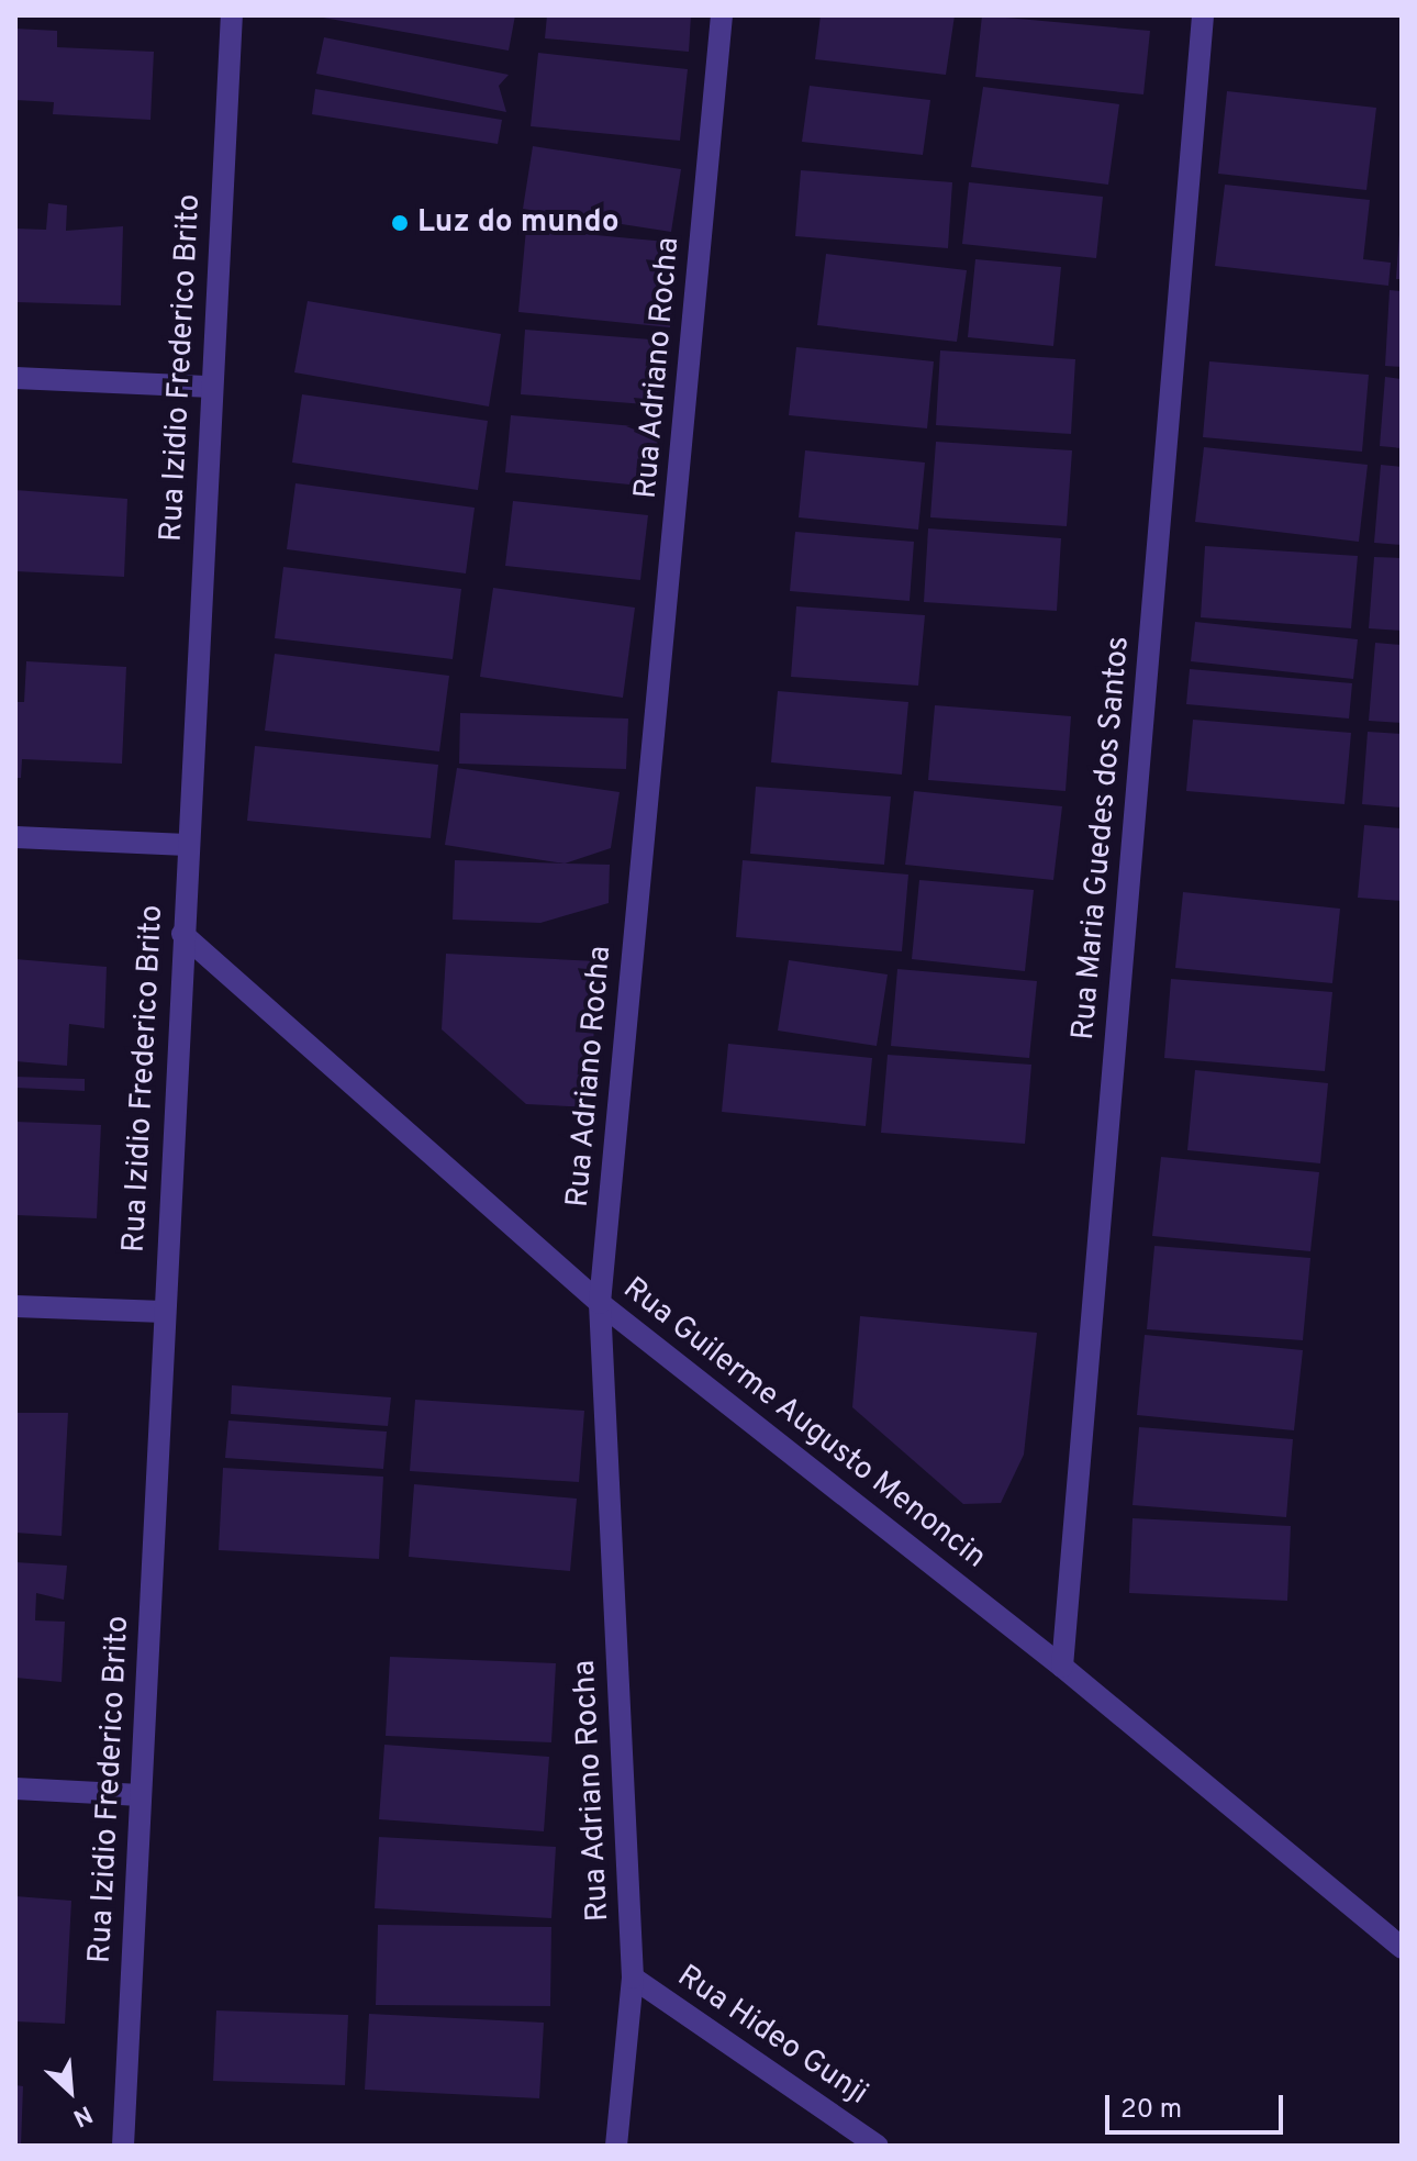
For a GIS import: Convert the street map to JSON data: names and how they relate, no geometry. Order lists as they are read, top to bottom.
{
  "streets": {
    "street": [
      "Rua Izidio Frederico Brito",
      "Rua Adriano Rocha",
      "Rua Maria Guedes dos Santos",
      "Rua Guilerme Augusto Menoncin",
      "Rua Hideo Gunji"
    ]
  },
  "crossings": [
    ["Rua Izidio Frederico Brito", "Rua Guilerme Augusto Menoncin"],
    ["Rua Adriano Rocha", "Rua Guilerme Augusto Menoncin"],
    ["Rua Adriano Rocha", "Rua Hideo Gunji"],
    ["Rua Maria Guedes dos Santos", "Rua Guilerme Augusto Menoncin"]
  ],
  "places": ["Luz do mundo"],
  "scale_bar": "20 m",
  "north": "bottom right"
}
